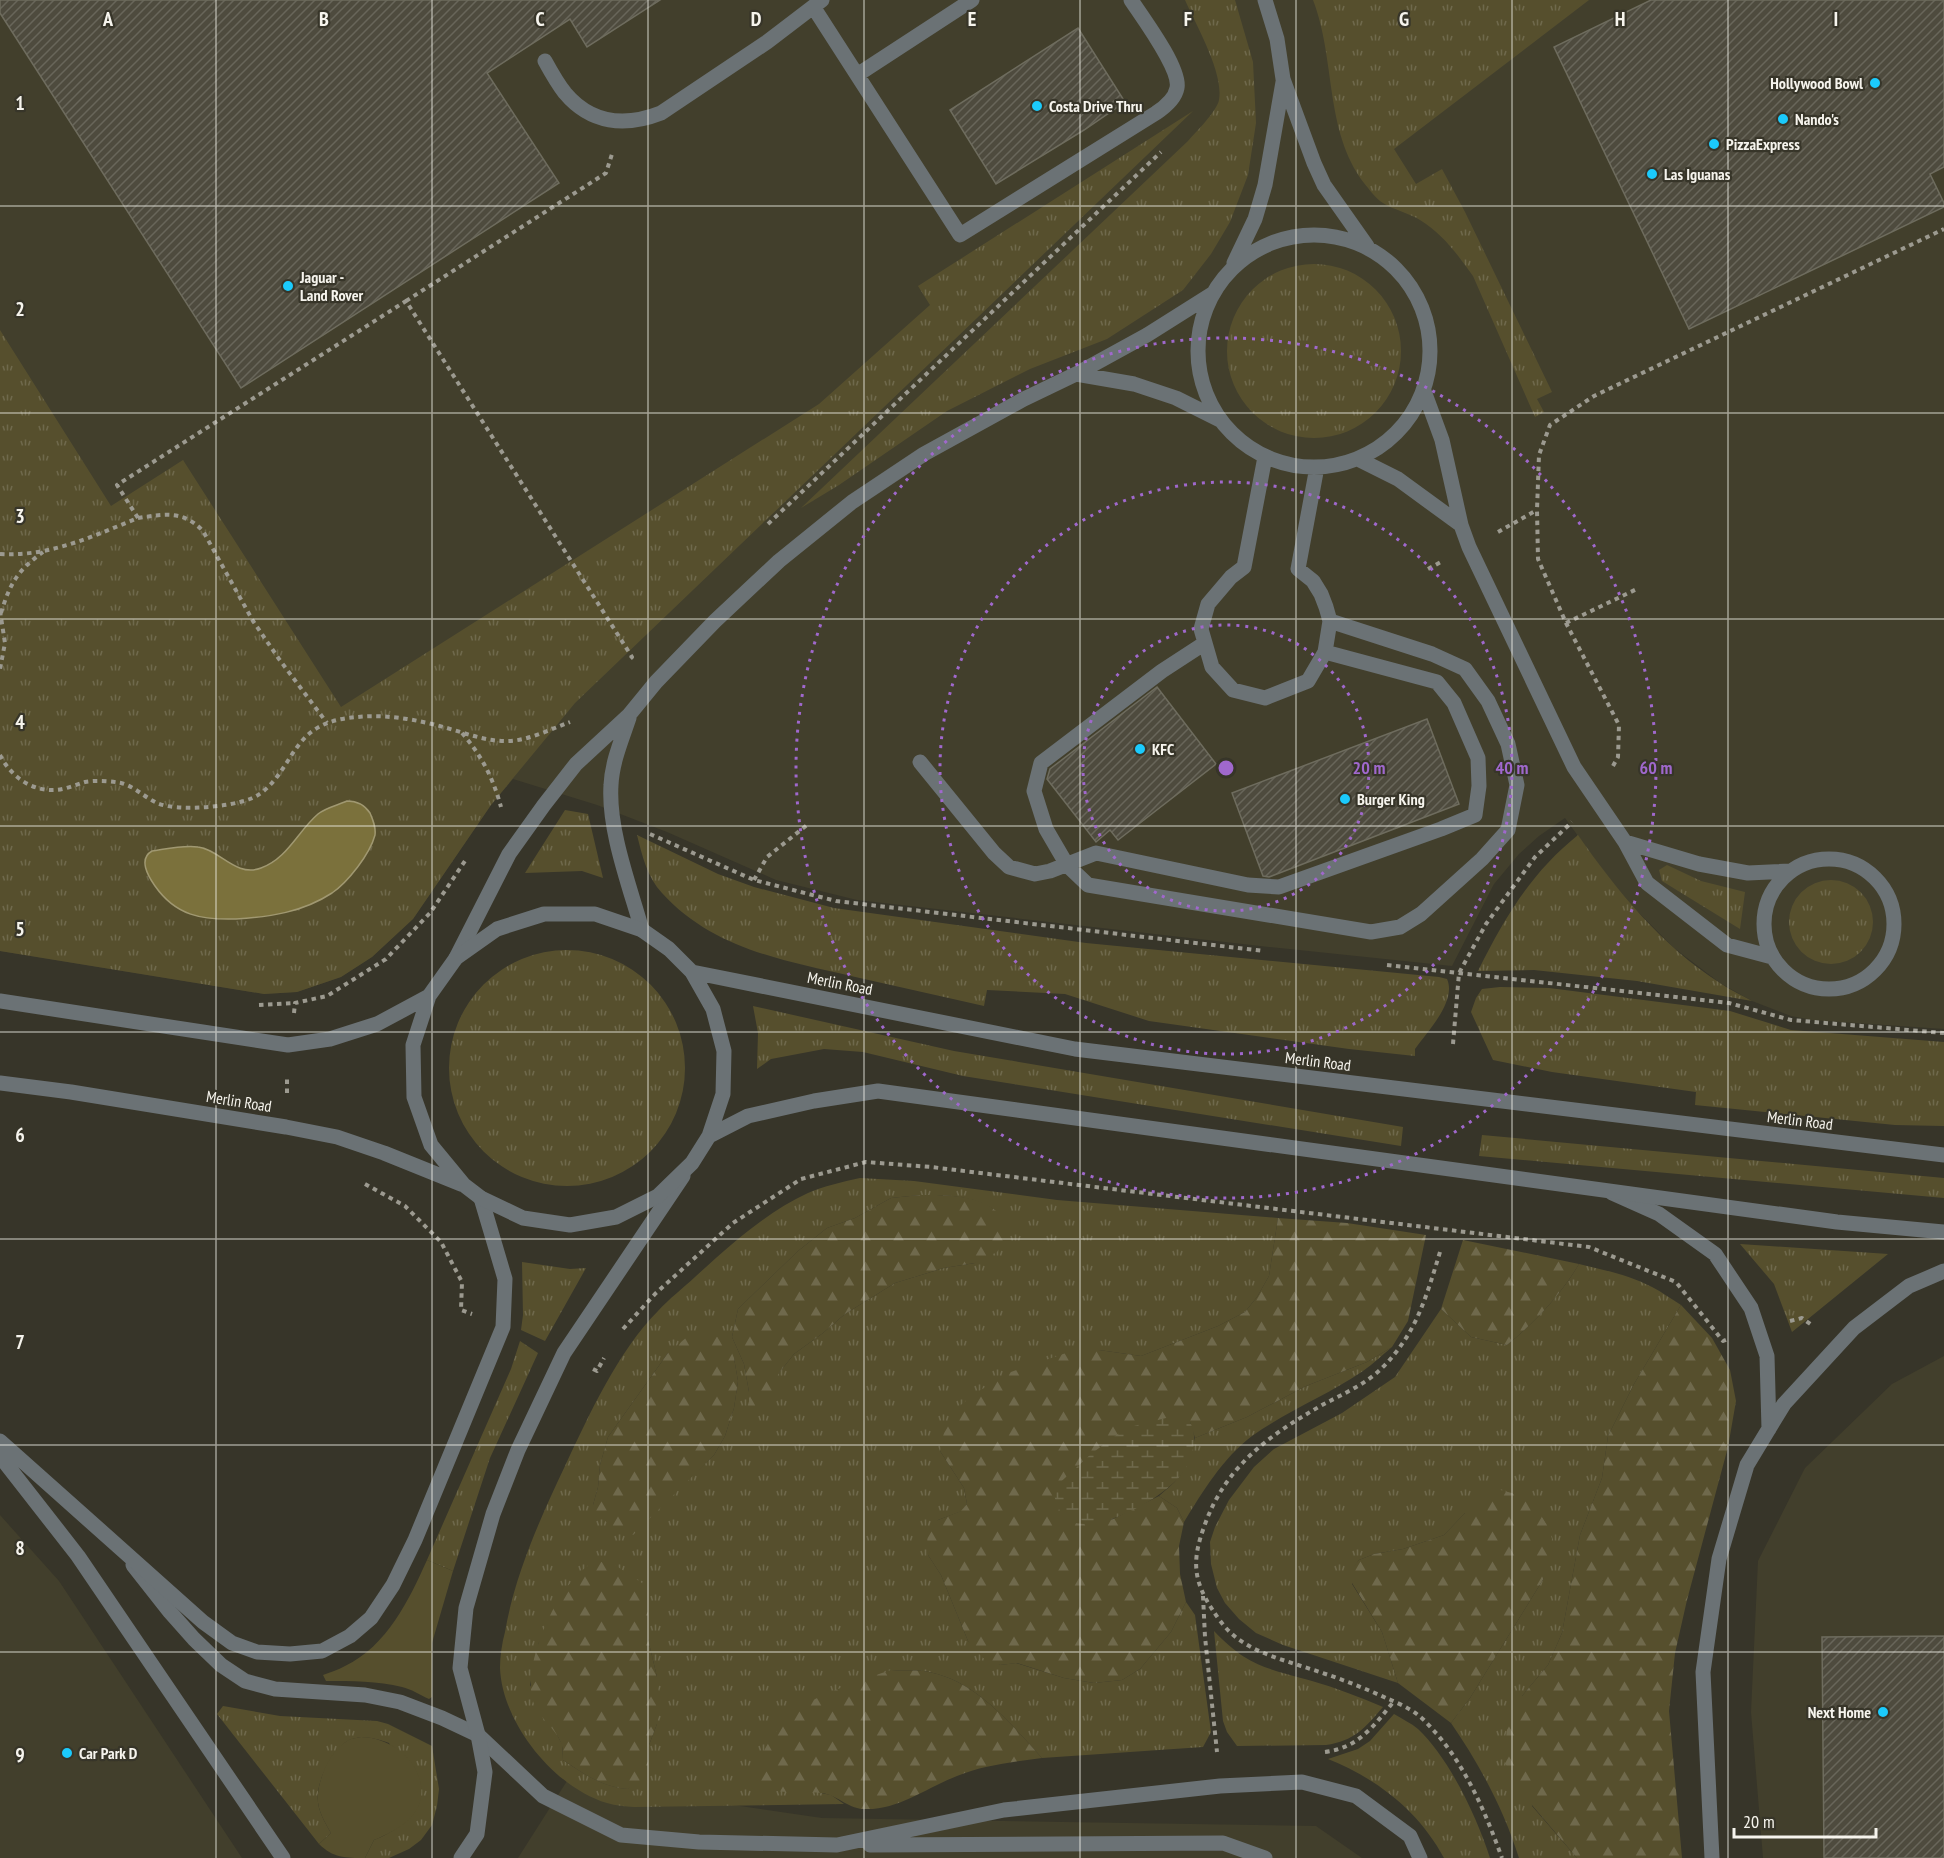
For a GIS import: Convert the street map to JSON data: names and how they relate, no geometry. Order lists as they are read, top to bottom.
{
  "streets": {
    "street": ["Merlin Road"]
  },
  "places": [
    "Hollywood Bowl",
    "Costa Drive Thru",
    "Nando's",
    "PizzaExpress",
    "Las Iguanas",
    "Jaguar - Land Rover",
    "KFC",
    "Burger King",
    "Next Home",
    "Car Park D"
  ],
  "scale_bar": "20 m",
  "grid": {
    "columns": [
      "A",
      "B",
      "C",
      "D",
      "E",
      "F",
      "G",
      "H",
      "I"
    ],
    "rows": [
      "1",
      "2",
      "3",
      "4",
      "5",
      "6",
      "7",
      "8",
      "9"
    ]
  },
  "rings": ["20 m", "40 m", "60 m"]
}
